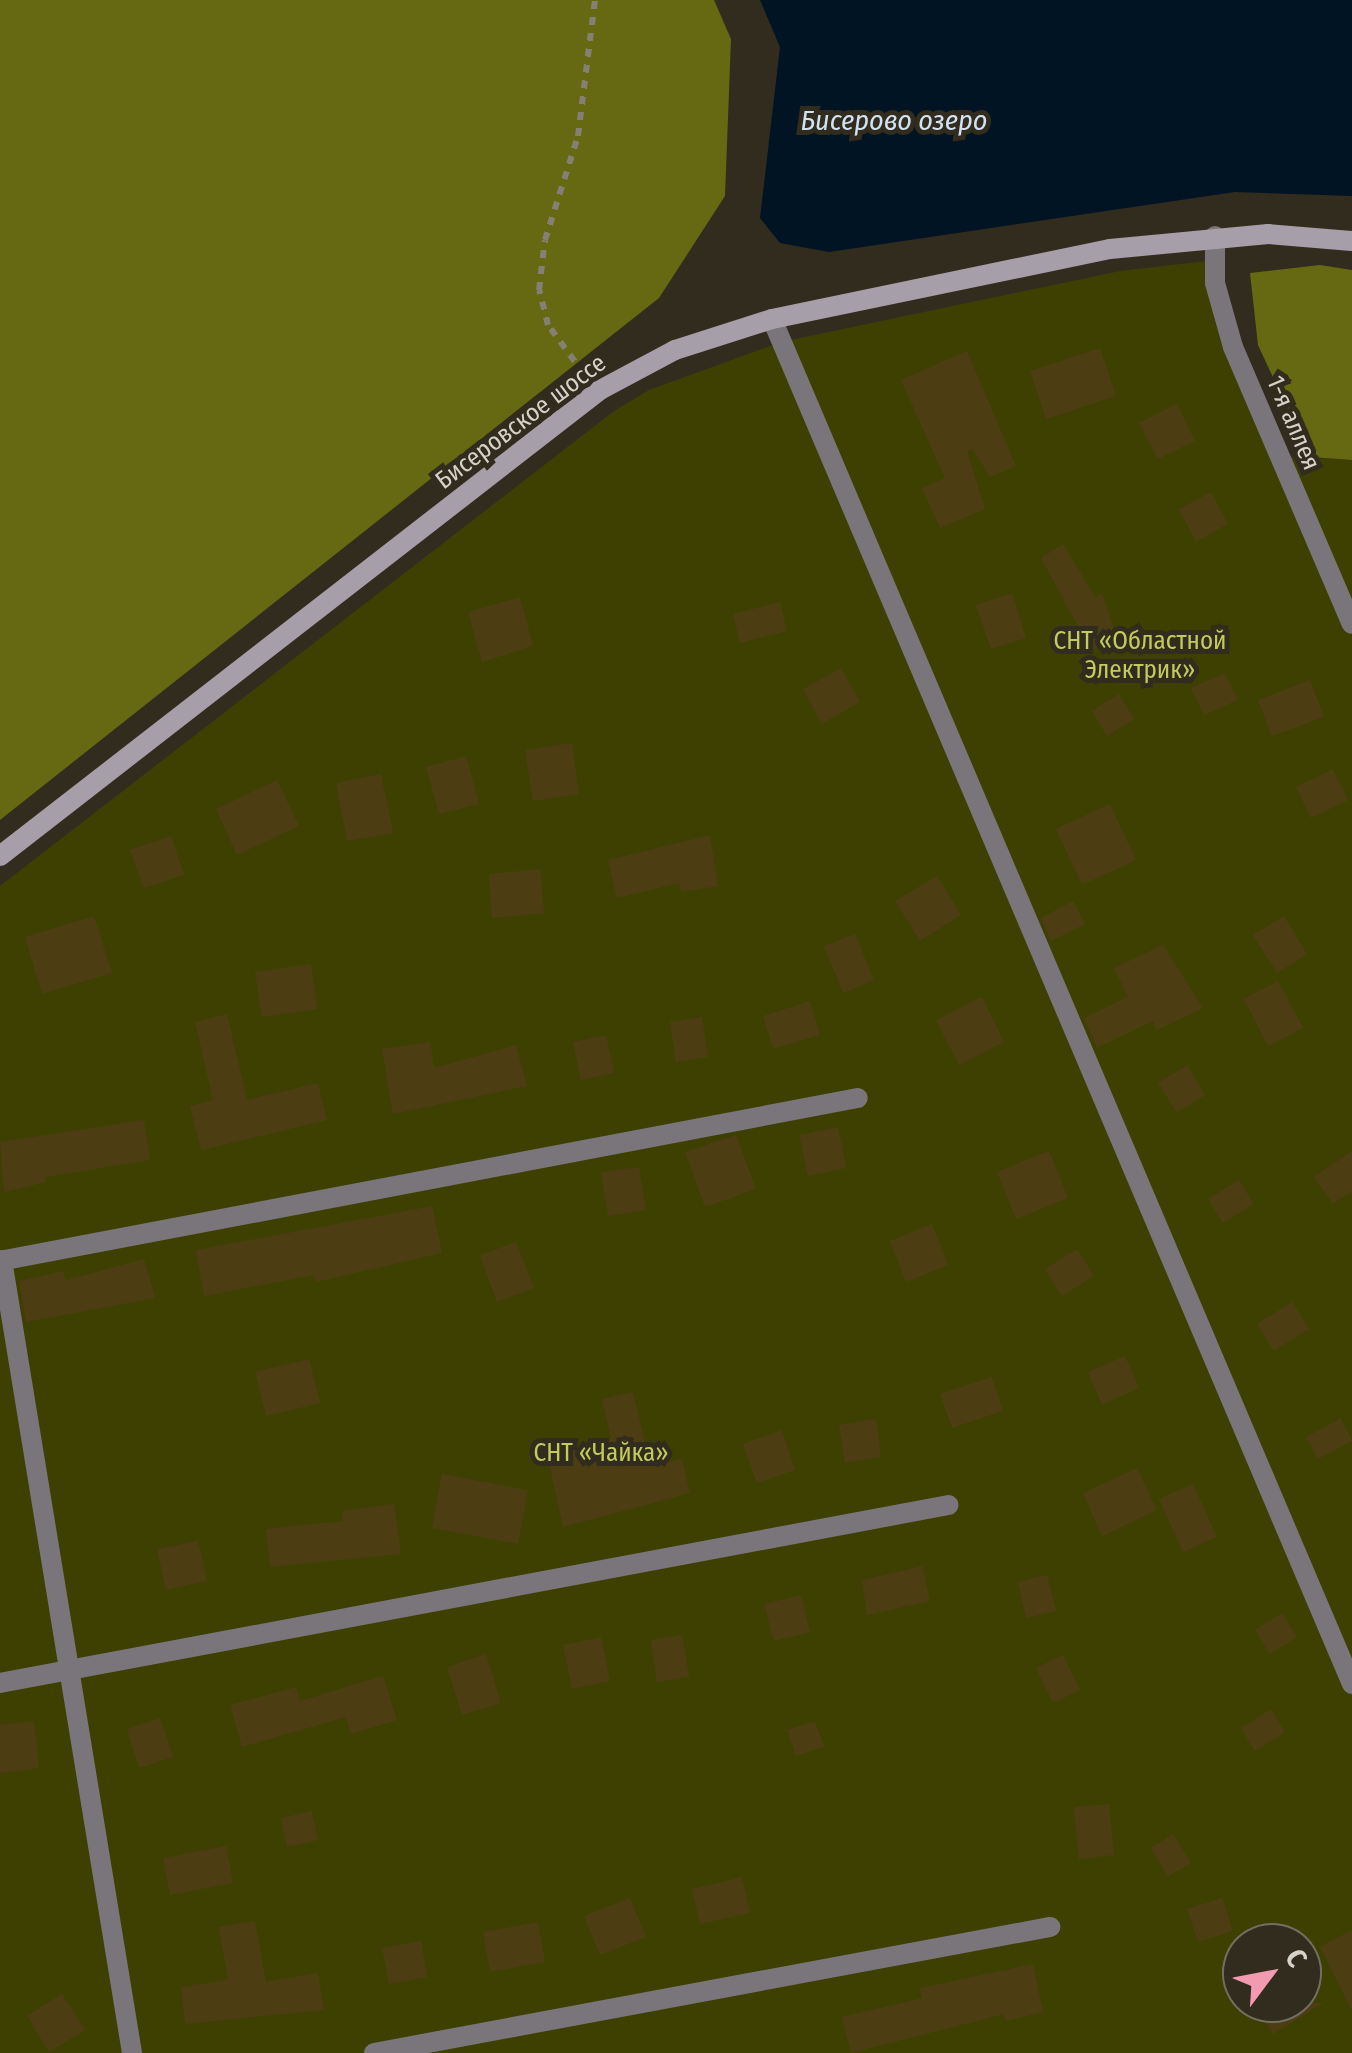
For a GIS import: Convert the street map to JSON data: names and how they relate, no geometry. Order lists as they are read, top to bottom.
{
  "streets": {
    "main road": ["Бисеровское шоссе"],
    "street": ["1-я аллея"]
  },
  "crossings": [
    ["Бисеровское шоссе", "1-я аллея"]
  ],
  "water": ["Бисерово озеро"],
  "parks": ["СНТ «Областной Электрик»", "СНТ «Чайка»"],
  "north": "top right"
}
